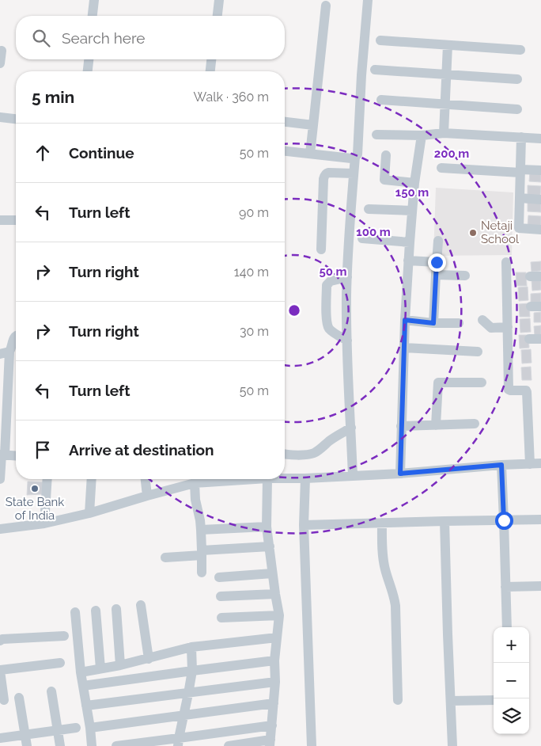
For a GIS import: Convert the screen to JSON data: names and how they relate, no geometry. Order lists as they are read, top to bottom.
{
  "places": ["Netaji School", "State Bank of India"],
  "page": {
    "search": "Search here",
    "heading": ["5 min", "Walk · 360 m"],
    "list": [
      ["Continue", "50 m"],
      ["Turn left", "90 m"],
      ["Turn right", "140 m"],
      ["Turn right", "30 m"],
      ["Turn left", "50 m"],
      "Arrive at destination"
    ],
    "map_buttons": ["+", "−"]
  },
  "rings": [
    "200 m",
    "150 m",
    "100 m",
    "50 m"
  ]
}
